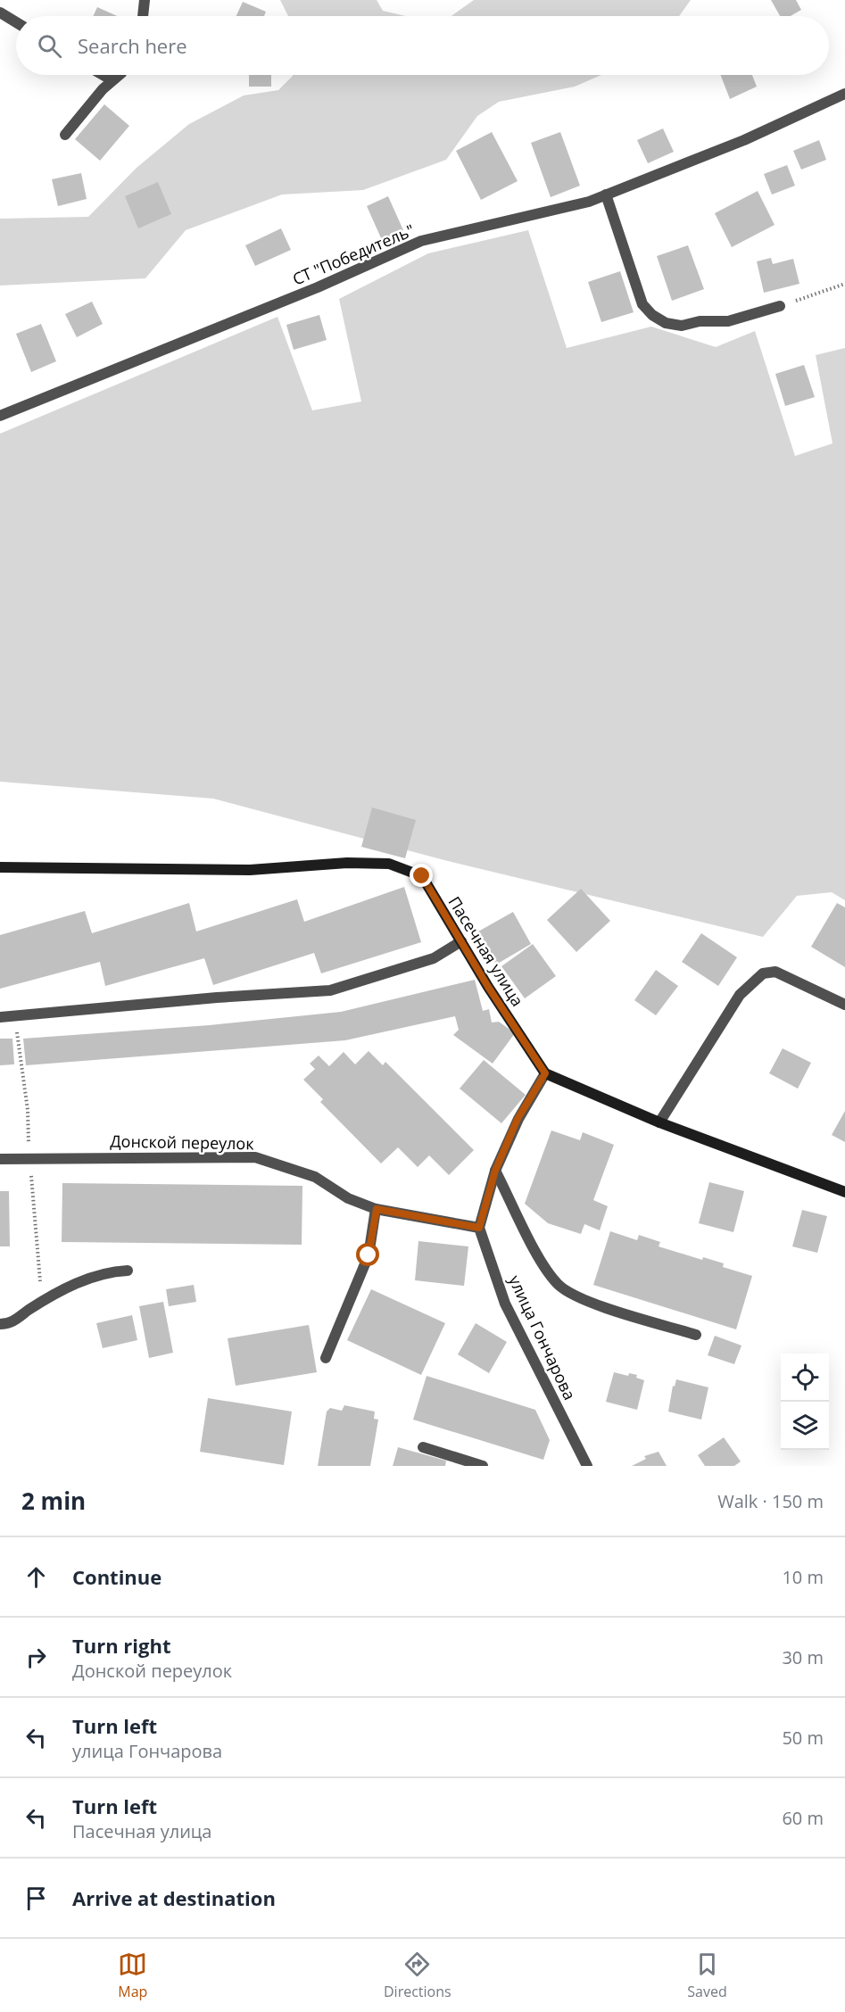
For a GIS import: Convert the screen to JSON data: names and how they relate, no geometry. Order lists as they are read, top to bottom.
{
  "streets": {
    "street": [
      "СТ \"Победитель\"",
      "Пасечная улица",
      "Донской переулок",
      "улица Гончарова"
    ]
  },
  "crossings": [
    ["Донской переулок", "улица Гончарова"]
  ],
  "page": {
    "search": "Search here",
    "heading": ["2 min", "Walk · 150 m"],
    "list": [
      ["Continue", "10 m"],
      ["Turn right", "Донской переулок", "30 m"],
      ["Turn left", "улица Гончарова", "50 m"],
      ["Turn left", "Пасечная улица", "60 m"],
      "Arrive at destination"
    ],
    "nav": ["Map", "Directions", "Saved"]
  }
}
